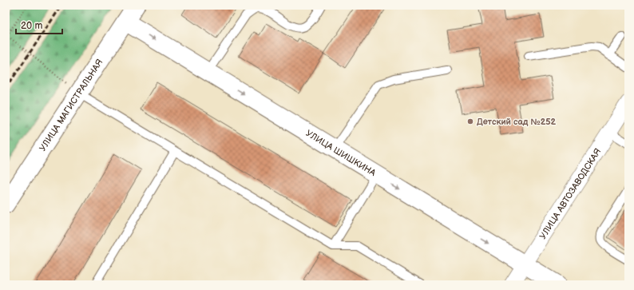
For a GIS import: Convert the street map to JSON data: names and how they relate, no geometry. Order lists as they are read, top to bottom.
{
  "streets": {
    "street": ["УЛИЦА МАГИСТРАЛЬНАЯ", "УЛИЦА ШИШКИНА", "УЛИЦА АВТОЗАВОДСКАЯ"]
  },
  "crossings": [
    ["УЛИЦА МАГИСТРАЛЬНАЯ", "УЛИЦА ШИШКИНА"],
    ["УЛИЦА ШИШКИНА", "УЛИЦА АВТОЗАВОДСКАЯ"]
  ],
  "one_way": ["УЛИЦА ШИШКИНА"],
  "places": ["Детский сад №252"],
  "scale_bar": "20 m"
}
